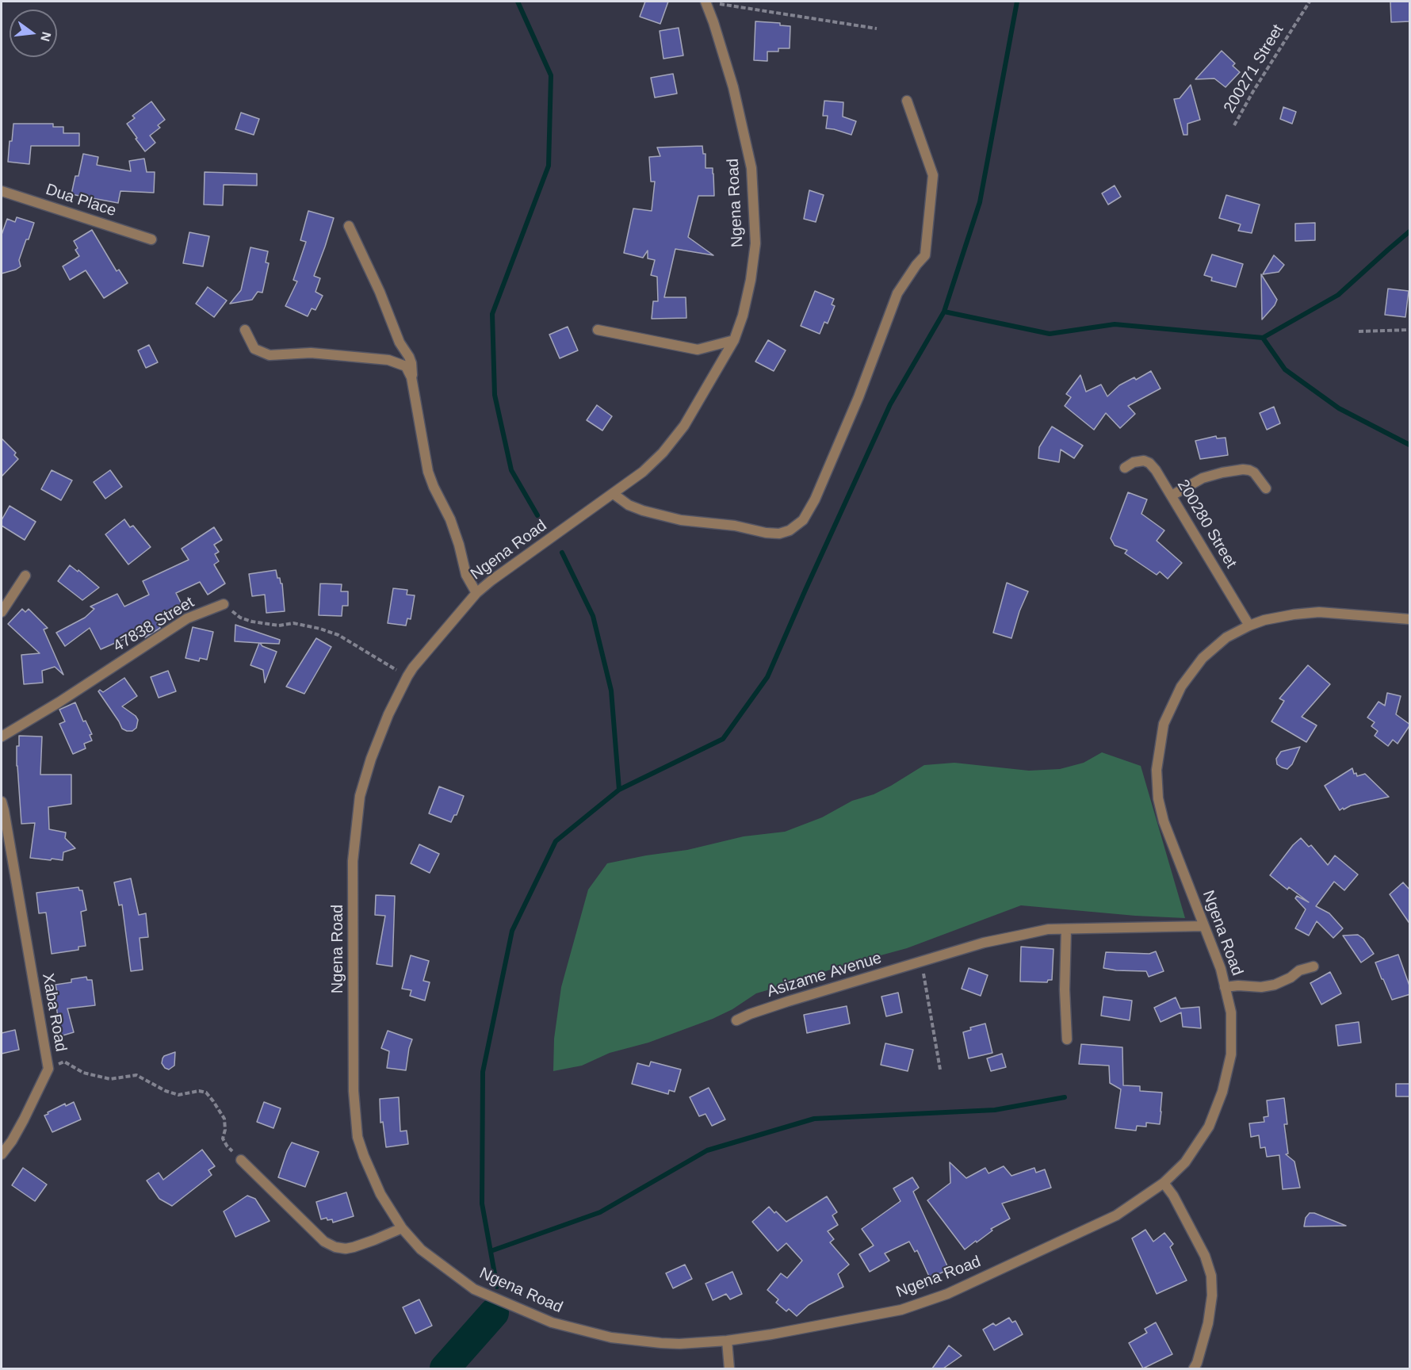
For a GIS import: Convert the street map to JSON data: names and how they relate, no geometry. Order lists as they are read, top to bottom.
{
  "streets": {
    "street": [
      "Dua Place",
      "Ngena Road",
      "200280 Street",
      "47838 Street",
      "Asizame Avenue",
      "Xaba Road"
    ],
    "path": ["200271 Street"]
  },
  "crossings": [
    ["Ngena Road", "200280 Street"],
    ["Ngena Road", "Asizame Avenue"]
  ],
  "north": "right"
}
